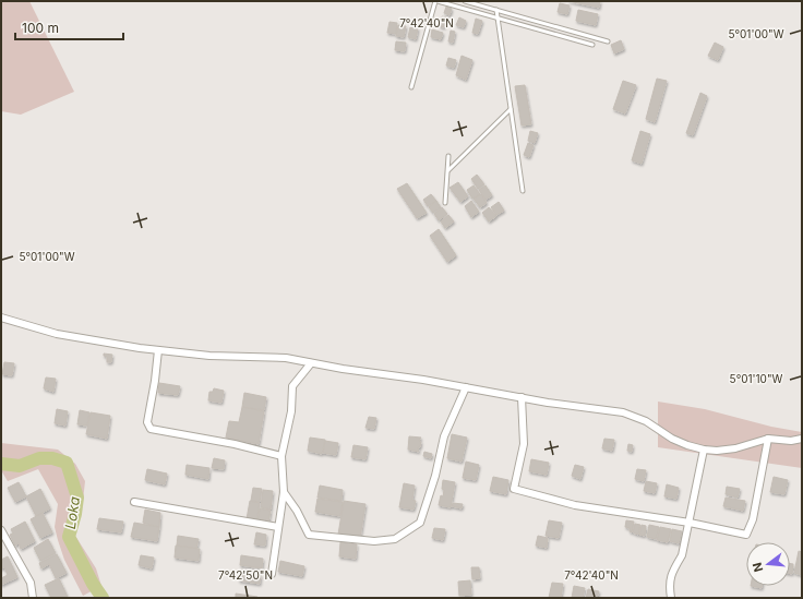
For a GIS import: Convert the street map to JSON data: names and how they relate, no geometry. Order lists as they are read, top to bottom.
{
  "water": ["Loka"],
  "scale_bar": "100 m",
  "north": "left",
  "coordinates": [
    "7°42'40\"N",
    "5°01'00\"W",
    "5°01'10\"W",
    "7°42'50\"N"
  ]
}
